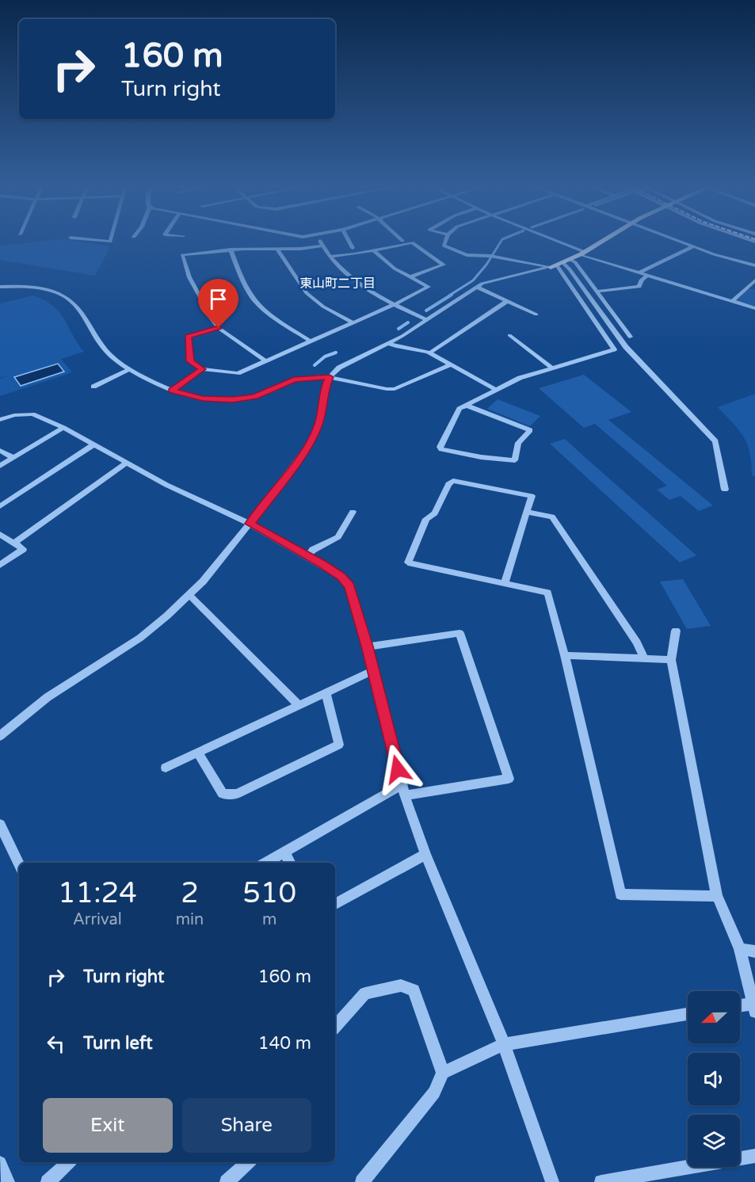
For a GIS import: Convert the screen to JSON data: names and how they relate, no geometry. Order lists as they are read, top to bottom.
{
  "districts": ["東山町二丁目"],
  "north": "left",
  "page": {
    "turn": ["160 m", "Turn right"],
    "eta": [
      "11:24",
      "Arrival",
      "2",
      "min",
      "510",
      "m"
    ],
    "list": [
      {
        "name": "Turn right",
        "value": "160 m"
      },
      {
        "name": "Turn left",
        "value": "140 m"
      }
    ],
    "buttons": ["Exit", "Share"]
  }
}
